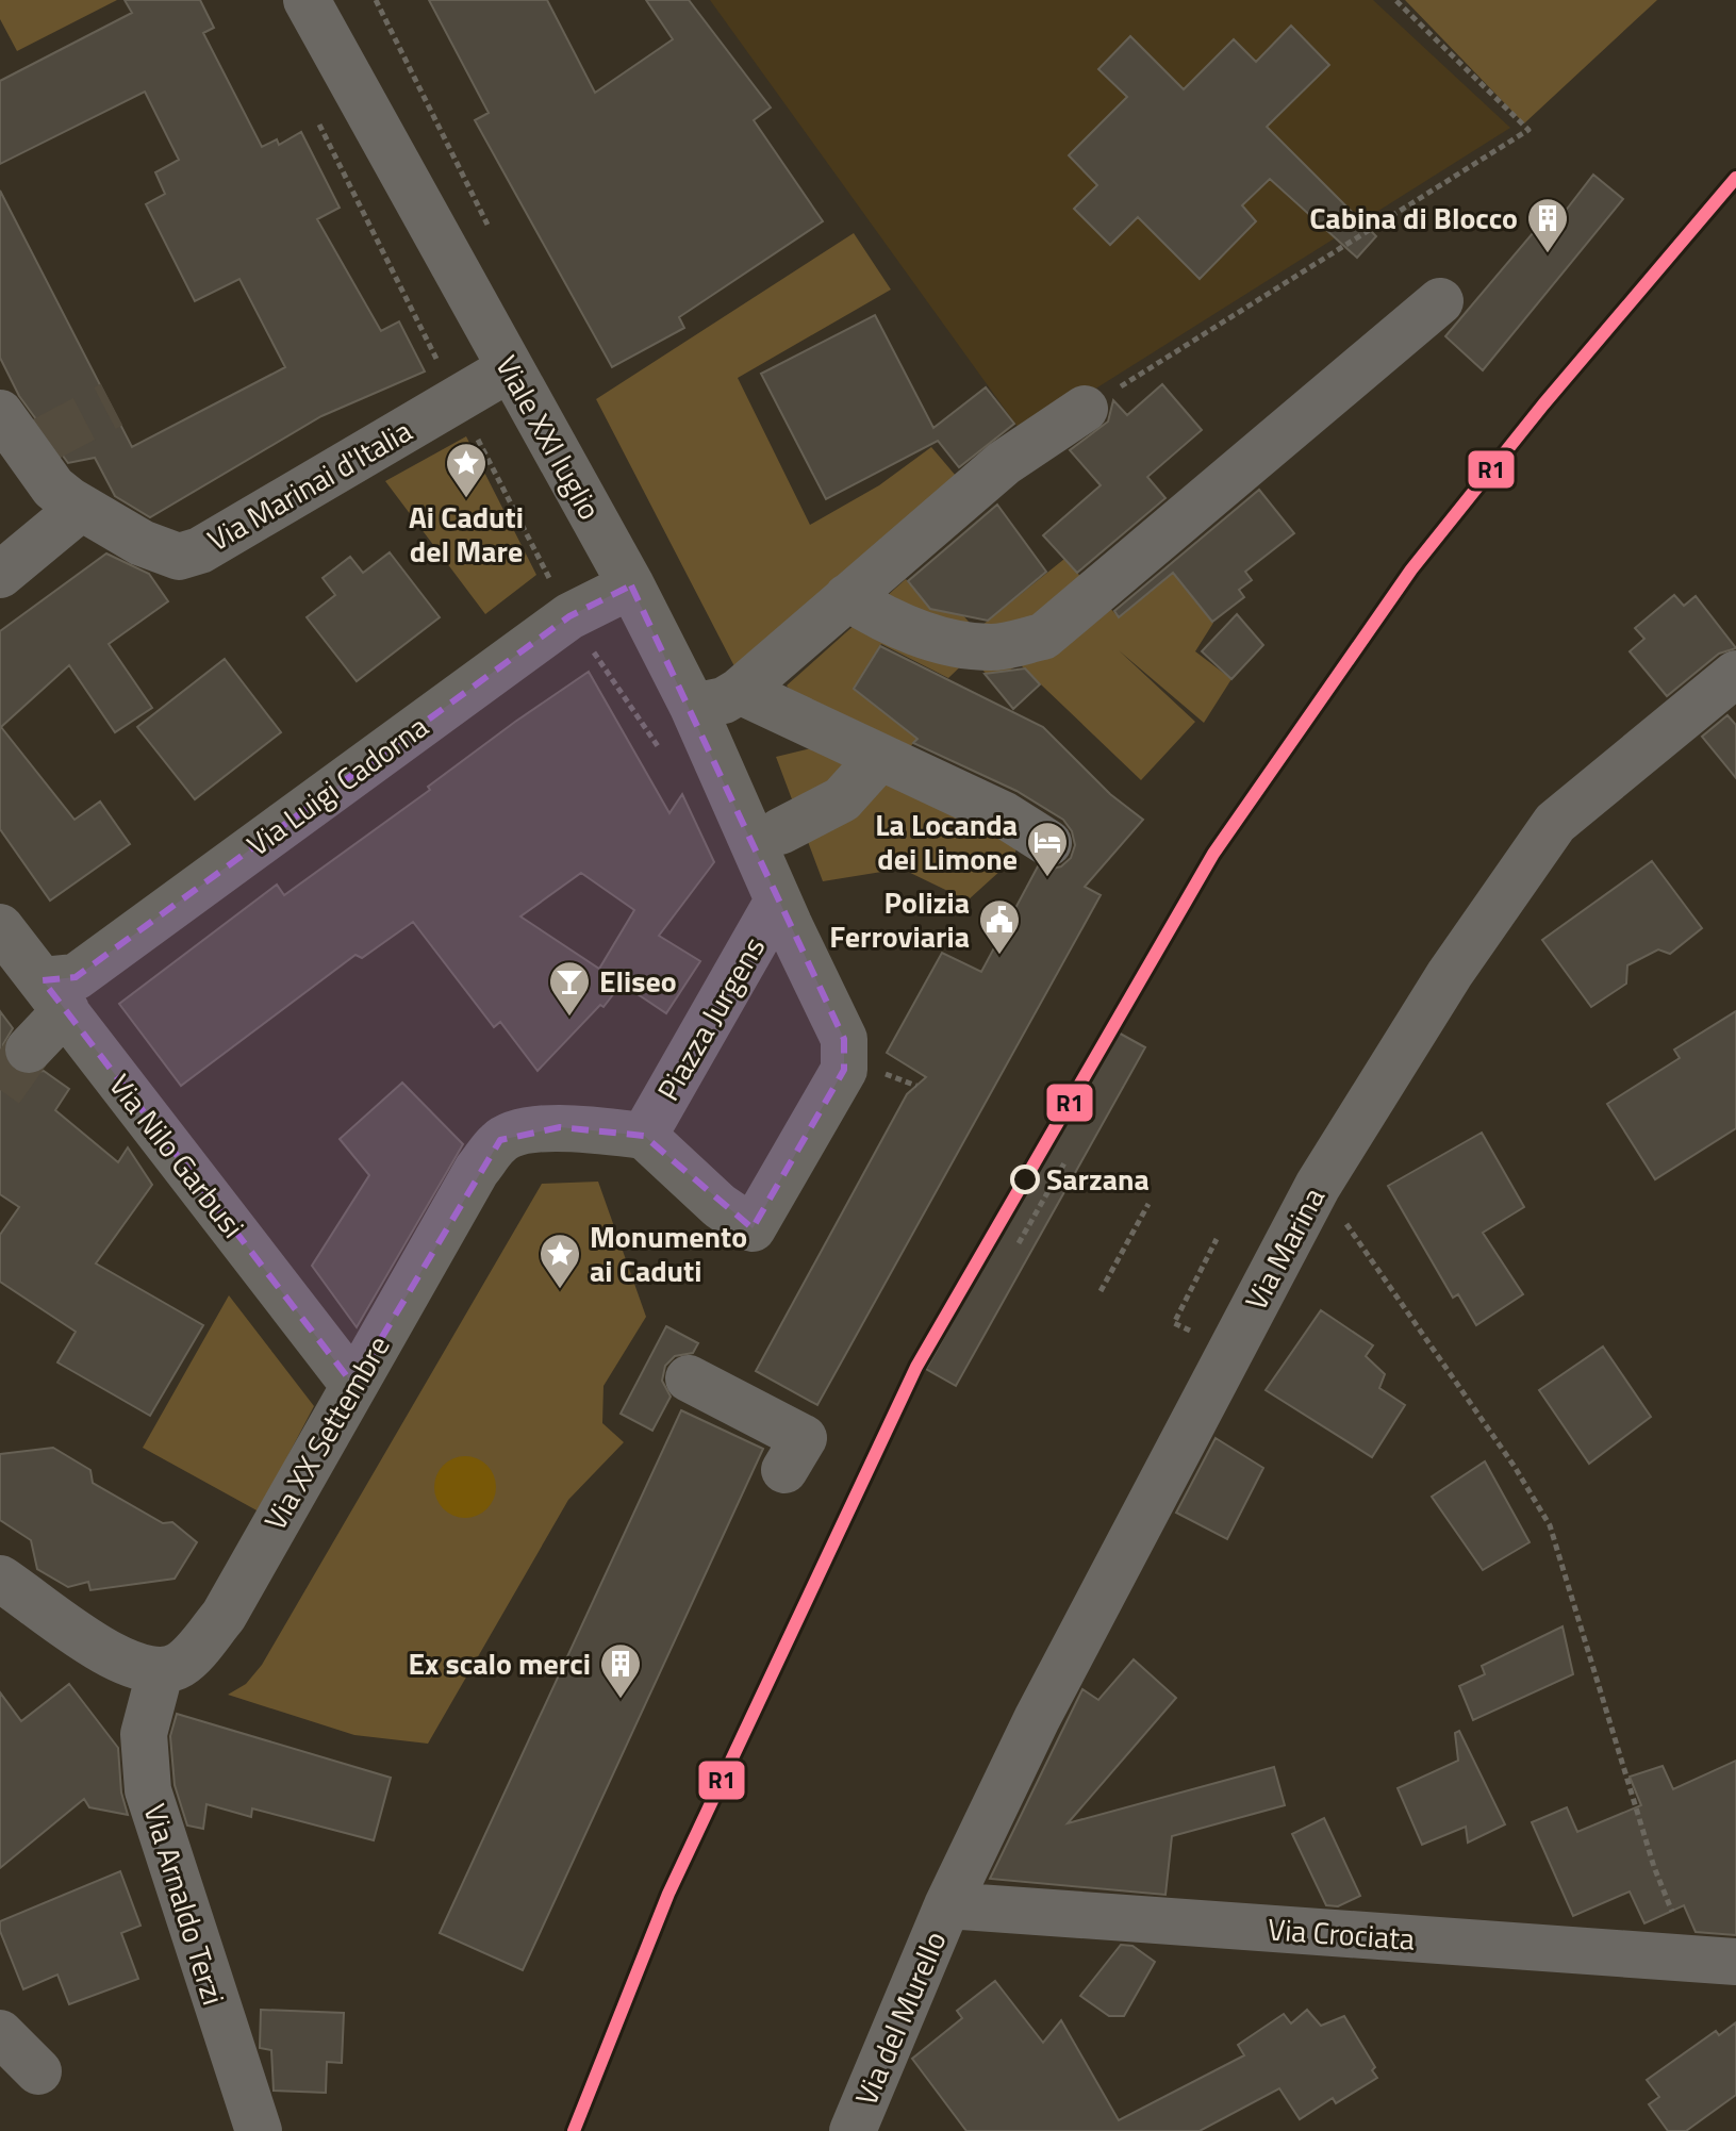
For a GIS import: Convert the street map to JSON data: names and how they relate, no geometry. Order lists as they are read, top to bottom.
{
  "streets": {
    "street": [
      "Viale XXI luglio",
      "Via Marinai d'Italia",
      "Via Luigi Cadorna",
      "Piazza Jurgens",
      "Via Nilo Garbusi",
      "Via Marina",
      "Via XX Settembre",
      "Via Arnaldo Terzi",
      "Via Crociata",
      "Via del Murello"
    ]
  },
  "crossings": [
    ["Viale XXI luglio", "Via Marinai d'Italia"],
    ["Viale XXI luglio", "Via Luigi Cadorna"],
    ["Viale XXI luglio", "Piazza Jurgens"],
    ["Viale XXI luglio", "Via XX Settembre"],
    ["Via Luigi Cadorna", "Via Nilo Garbusi"],
    ["Piazza Jurgens", "Via XX Settembre"],
    ["Via Nilo Garbusi", "Via XX Settembre"],
    ["Via Marina", "Via Crociata"],
    ["Via Marina", "Via del Murello"],
    ["Via XX Settembre", "Via Arnaldo Terzi"],
    ["Via Crociata", "Via del Murello"]
  ],
  "places": {
    "building": ["Cabina di Blocco", "Ex scalo merci"],
    "place": ["Ai Caduti del Mare", "Monumento ai Caduti"],
    "hotel": ["La Locanda dei Limone"],
    "public building": ["Polizia Ferroviaria"],
    "bar": ["Eliseo"],
    "other": ["Sarzana"]
  },
  "lines": ["transit line R1"]
}
